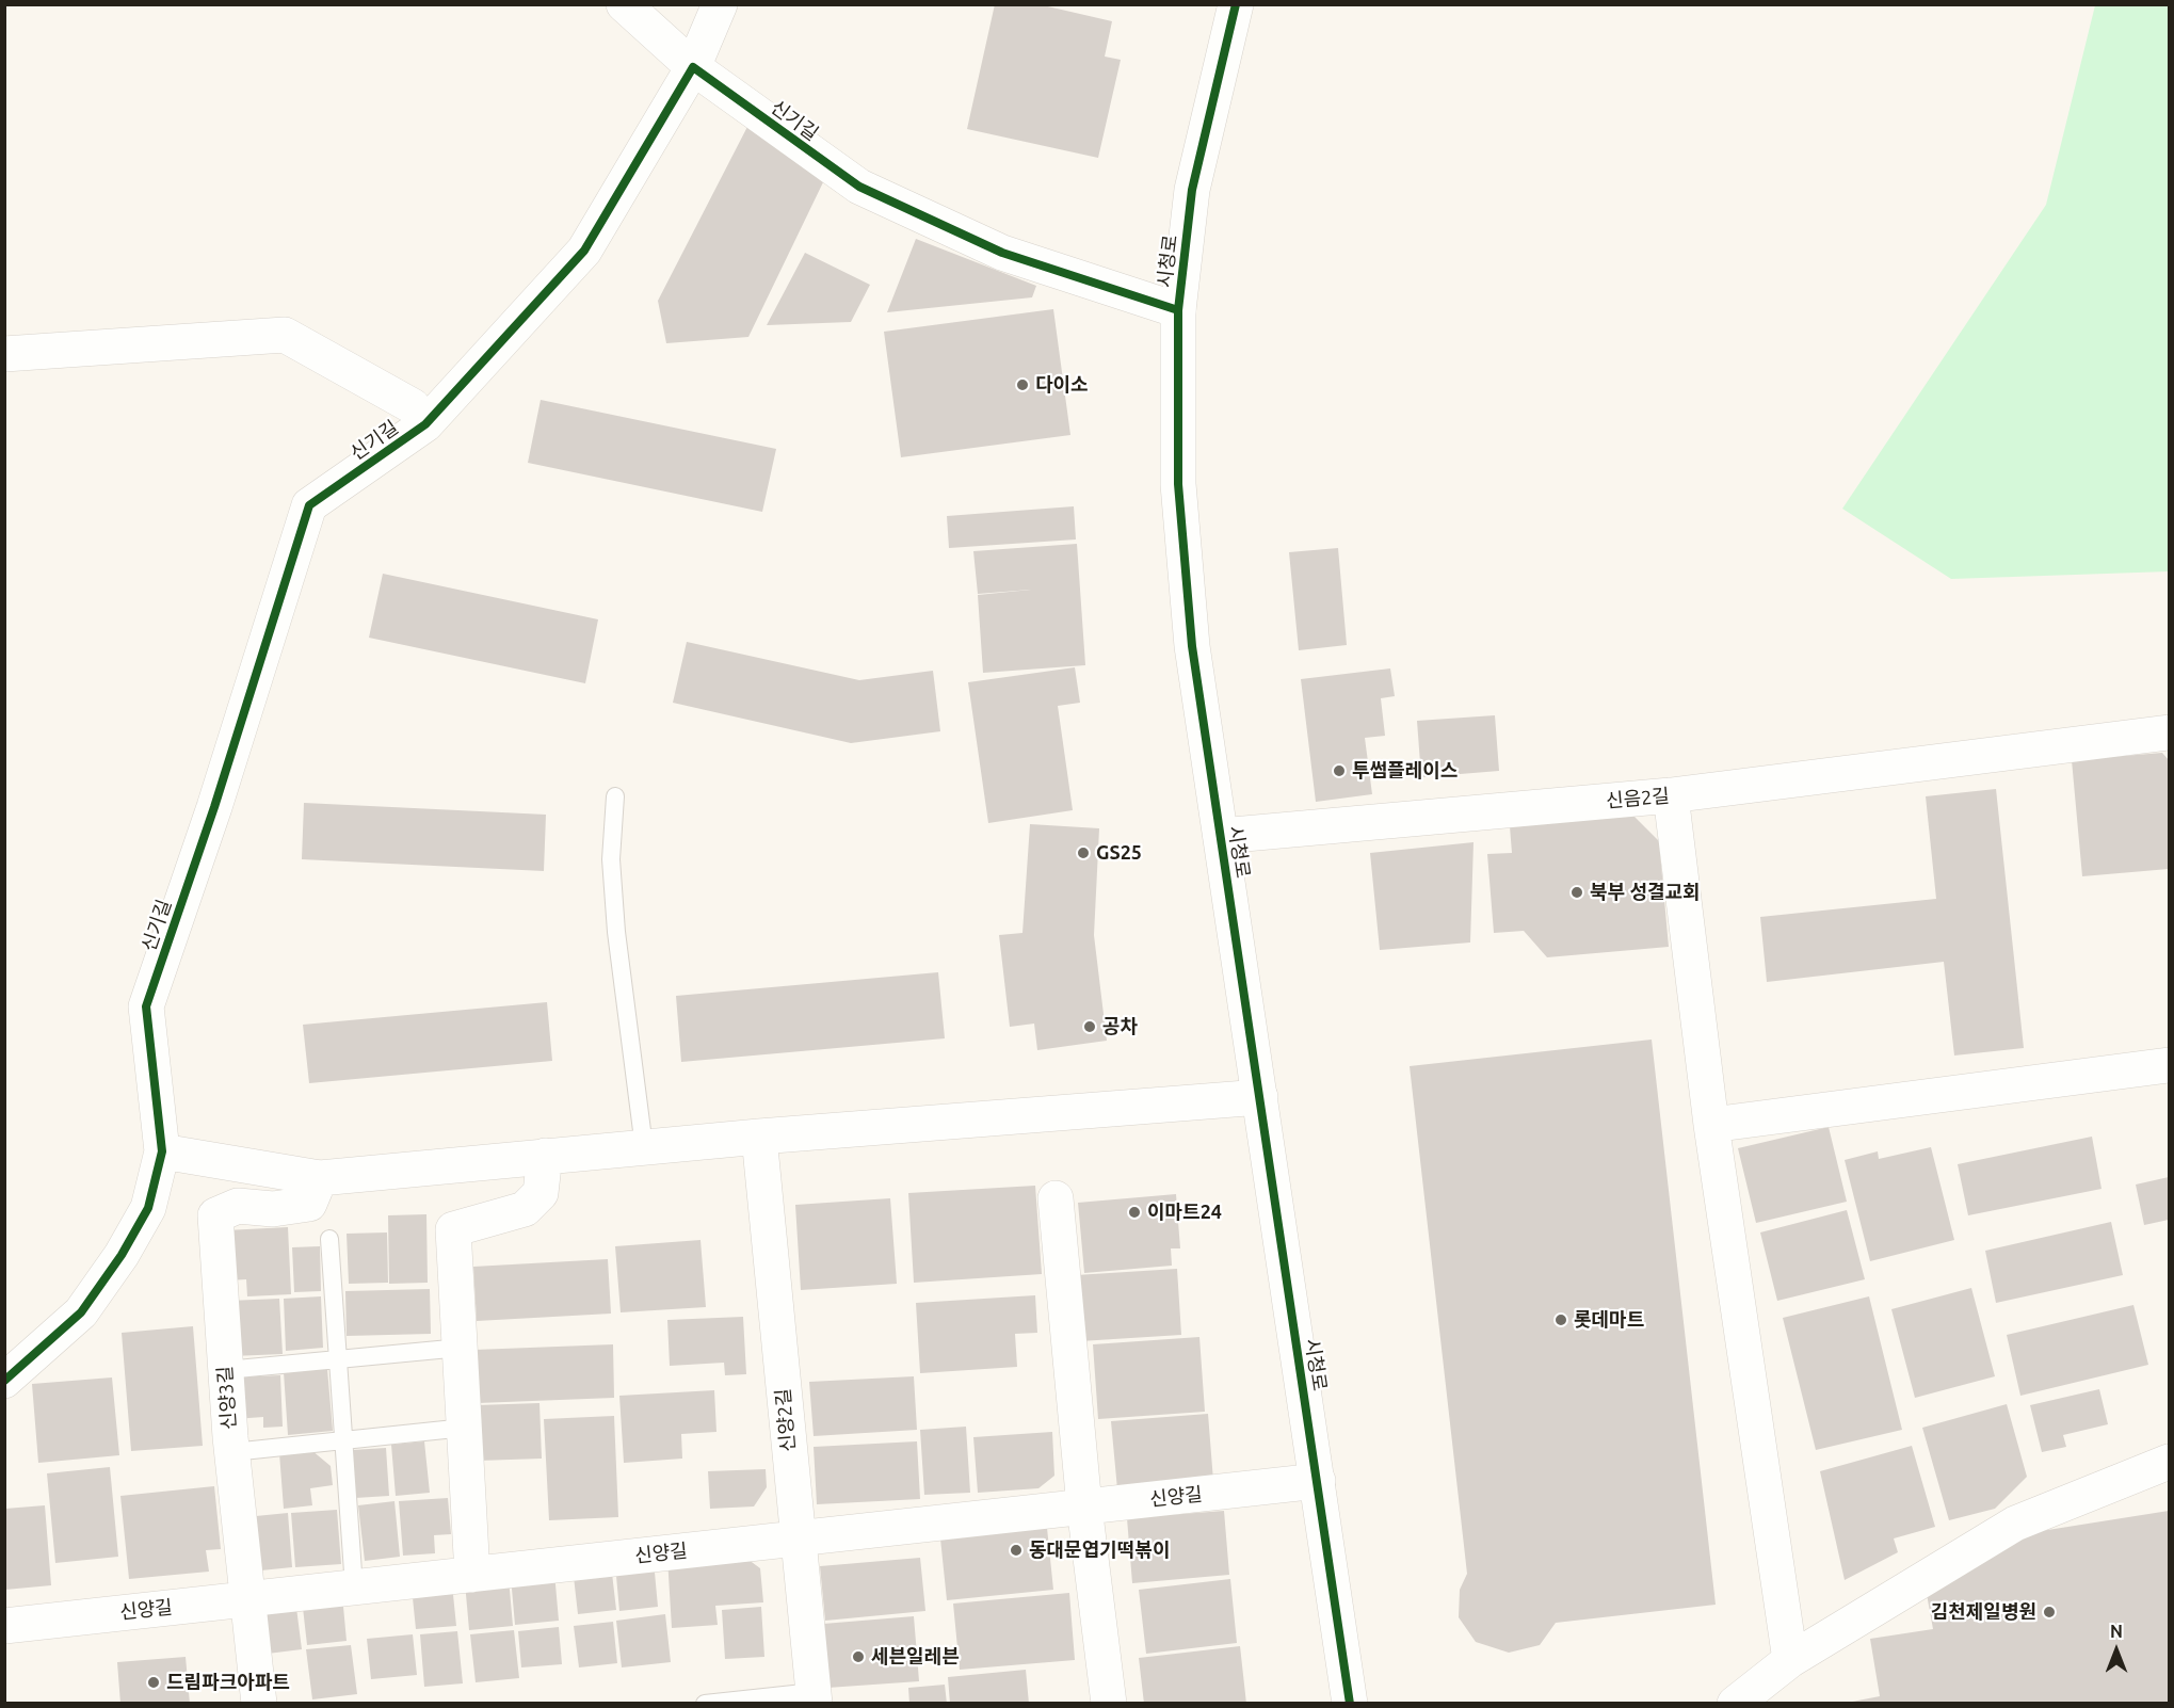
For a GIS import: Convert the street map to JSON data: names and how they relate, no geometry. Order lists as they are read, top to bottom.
{
  "streets": {
    "street": [
      "신기길",
      "시청로",
      "신음2길",
      "신양3길",
      "신양2길",
      "신양길"
    ]
  },
  "crossings": [
    ["신기길", "시청로"],
    ["시청로", "신음2길"],
    ["시청로", "신양길"],
    ["신양3길", "신양길"],
    ["신양2길", "신양길"]
  ],
  "places": [
    "다이소",
    "투썸플레이스",
    "GS25",
    "북부 성결교회",
    "공차",
    "이마트24",
    "롯데마트",
    "동대문엽기떡볶이",
    "김천제일병원",
    "세븐일레븐",
    "드림파크아파트"
  ],
  "north": "top"
}
